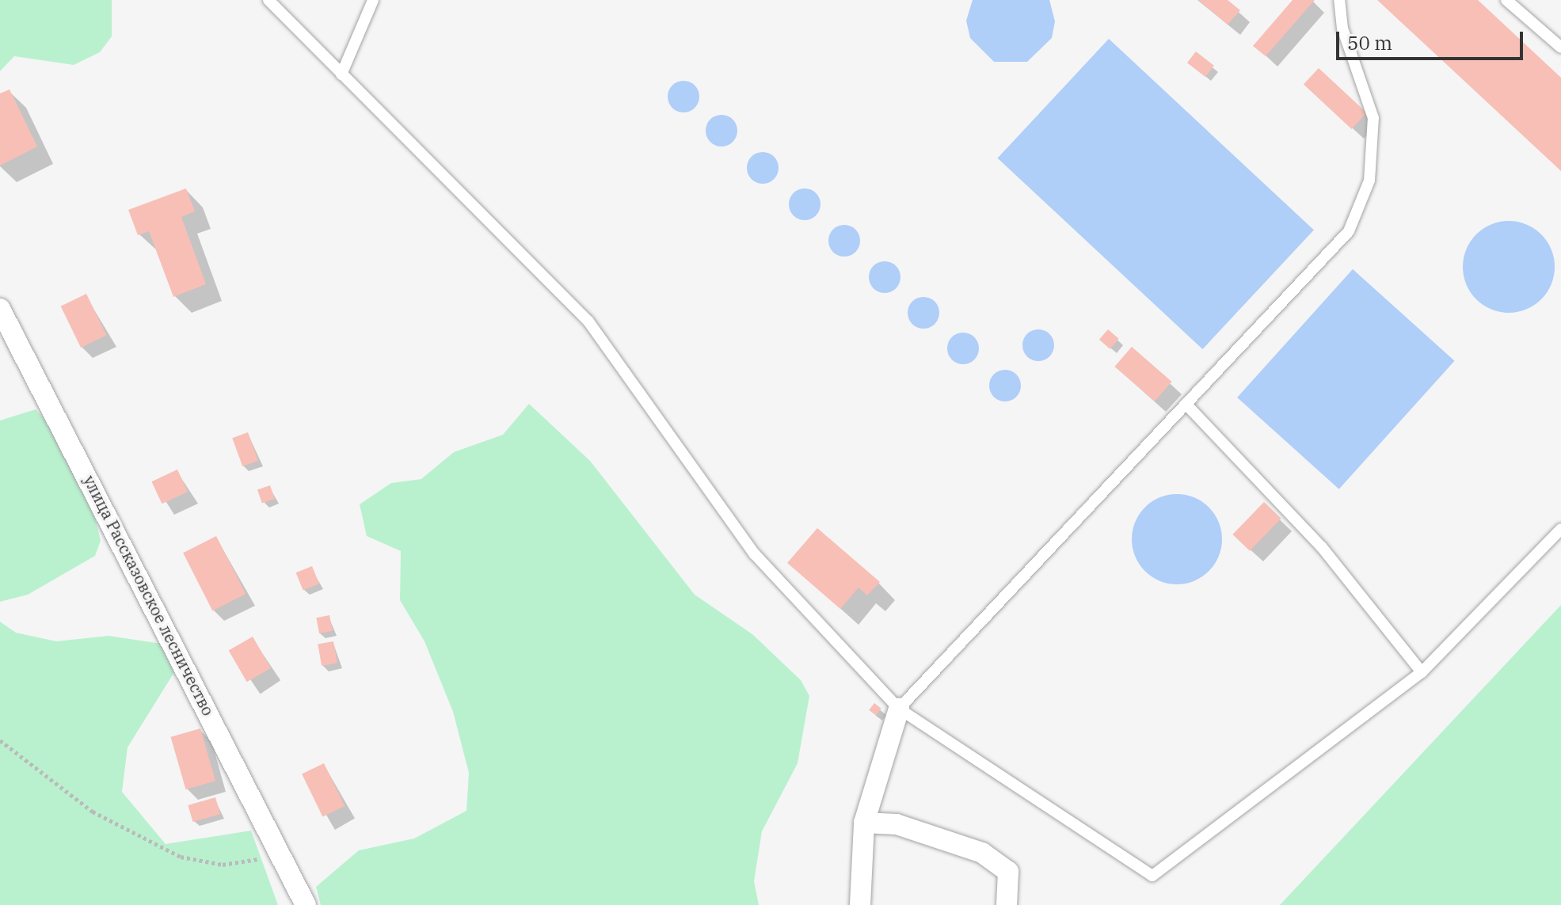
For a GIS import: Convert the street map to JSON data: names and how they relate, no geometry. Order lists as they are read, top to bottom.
{
  "streets": {
    "street": ["улица Рассказовское лесничество"]
  },
  "scale_bar": "50 m"
}
